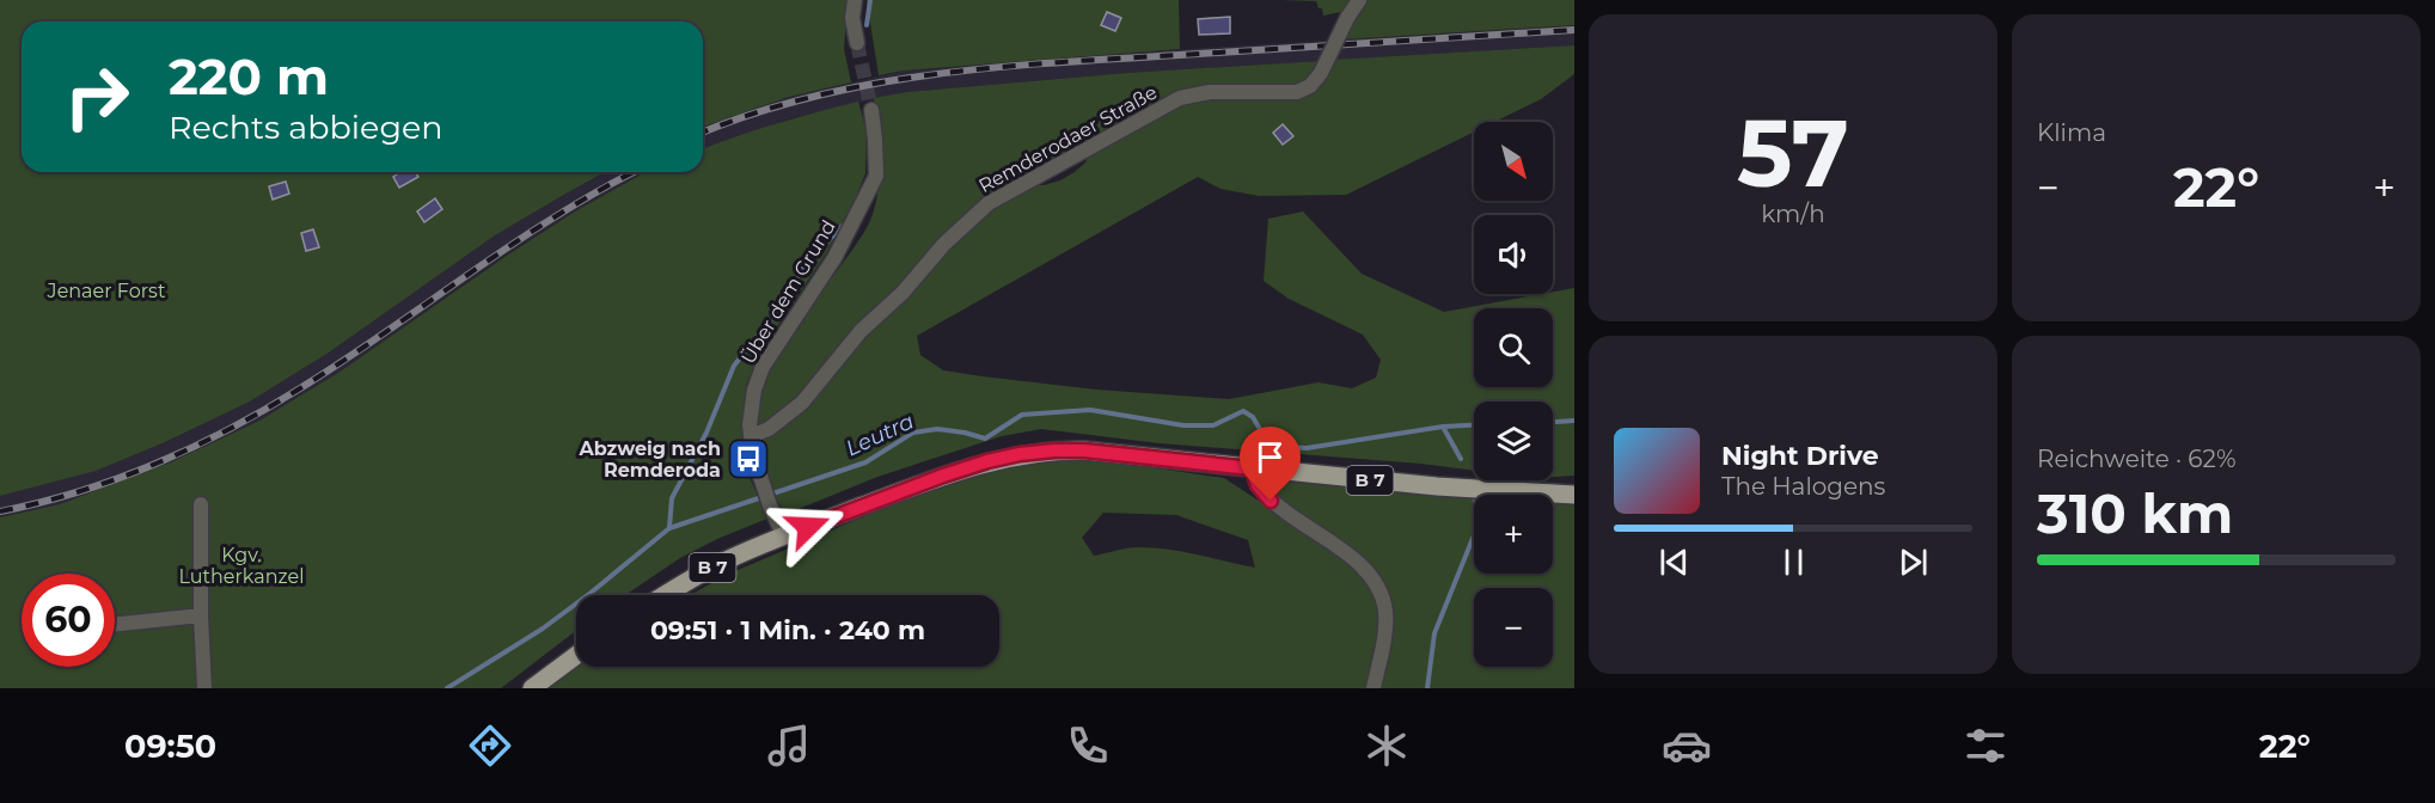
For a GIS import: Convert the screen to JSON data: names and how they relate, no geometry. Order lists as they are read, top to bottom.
{
  "streets": {
    "main road": ["B 7"],
    "street": ["Remderodaer Straße", "Über dem Grund"]
  },
  "crossings": [
    ["Remderodaer Straße", "Über dem Grund"],
    ["Über dem Grund", "B 7"]
  ],
  "water": ["Leutra"],
  "parks": ["Jenaer Forst", "Kgv. Lutherkanzel"],
  "places": {
    "bus stop": ["Abzweig nach Remderoda"]
  },
  "north": "bottom right",
  "page": {
    "tile": [
      ["57", "km/h"],
      "Klima",
      ["Reichweite · 62%", "310 km"]
    ],
    "turn": ["220 m", "Rechts abbiegen"],
    "map_buttons": ["+", "−"],
    "heat": ["−", "22°", "+"],
    "song": ["Night Drive", "The Halogens"],
    "limit": "60",
    "trip": "09:51 · 1 Min. · 240 m",
    "tabs": ["09:50", "22°"]
  }
}
